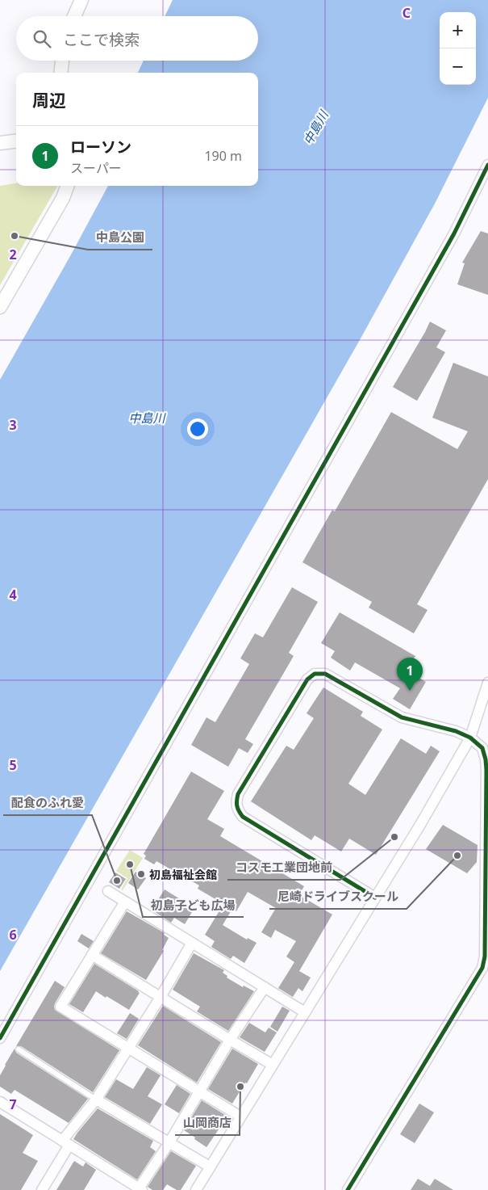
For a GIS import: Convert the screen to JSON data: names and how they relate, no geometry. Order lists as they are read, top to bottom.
{
  "water": ["中島川"],
  "places": [
    "中島公園",
    "コスモ工業団地前",
    "尼崎ドライブスクール",
    "初島子ども広場",
    "初島福祉会館",
    "配食のふれ愛",
    "山岡商店"
  ],
  "page": {
    "map_buttons": ["+", "−"],
    "search": "ここで検索",
    "heading": "周辺",
    "list": [
      {
        "mark": "1",
        "name": "ローソン",
        "note": "スーパー",
        "value": "190 m"
      }
    ],
    "pins": "1"
  },
  "grid": {
    "columns": ["C"],
    "rows": [
      "2",
      "3",
      "4",
      "5",
      "6",
      "7"
    ]
  }
}
